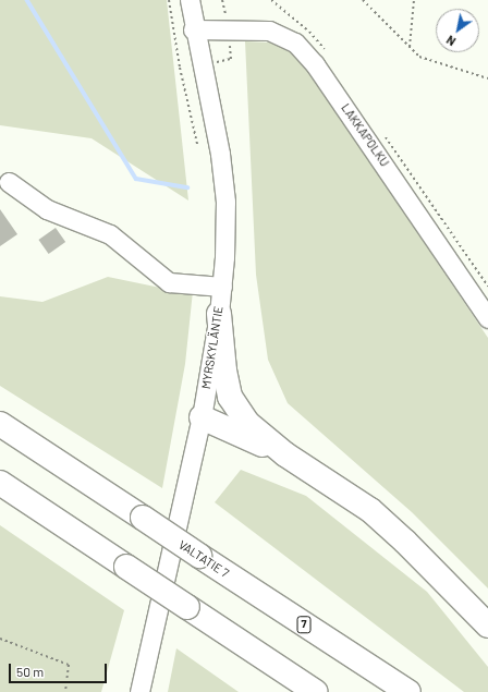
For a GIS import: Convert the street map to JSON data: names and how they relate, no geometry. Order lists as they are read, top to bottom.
{
  "streets": {
    "highway": ["VALTATIE 7", "7"],
    "street": ["LAKKAPOLKU", "MYRSKYLÄNTIE"]
  },
  "crossings": [
    ["LAKKAPOLKU", "MYRSKYLÄNTIE"]
  ],
  "scale_bar": "50 m",
  "north": "bottom left"
}
